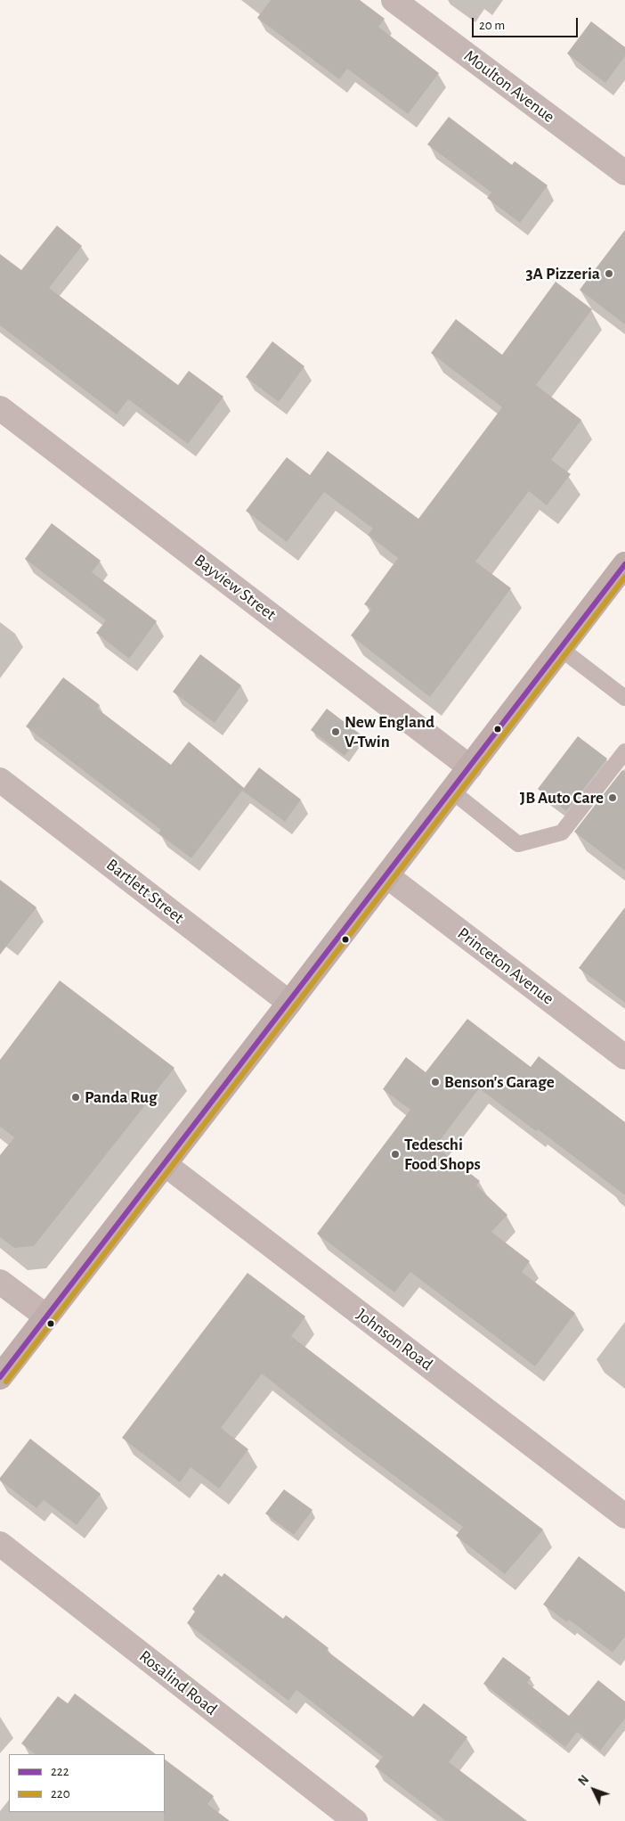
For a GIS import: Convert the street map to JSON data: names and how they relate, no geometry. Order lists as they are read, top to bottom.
{
  "streets": {
    "street": [
      "Moulton Avenue",
      "Bayview Street",
      "Bartlett Street",
      "Princeton Avenue",
      "Johnson Road",
      "Rosalind Road"
    ]
  },
  "places": [
    "3A Pizzeria",
    "New England V-Twin",
    "JB Auto Care",
    "Benson's Garage",
    "Panda Rug",
    "Tedeschi Food Shops"
  ],
  "lines": ["transit line 222", "transit line 220"],
  "legend": ["222", "220"],
  "scale_bar": "20 m",
  "north": "top left"
}
